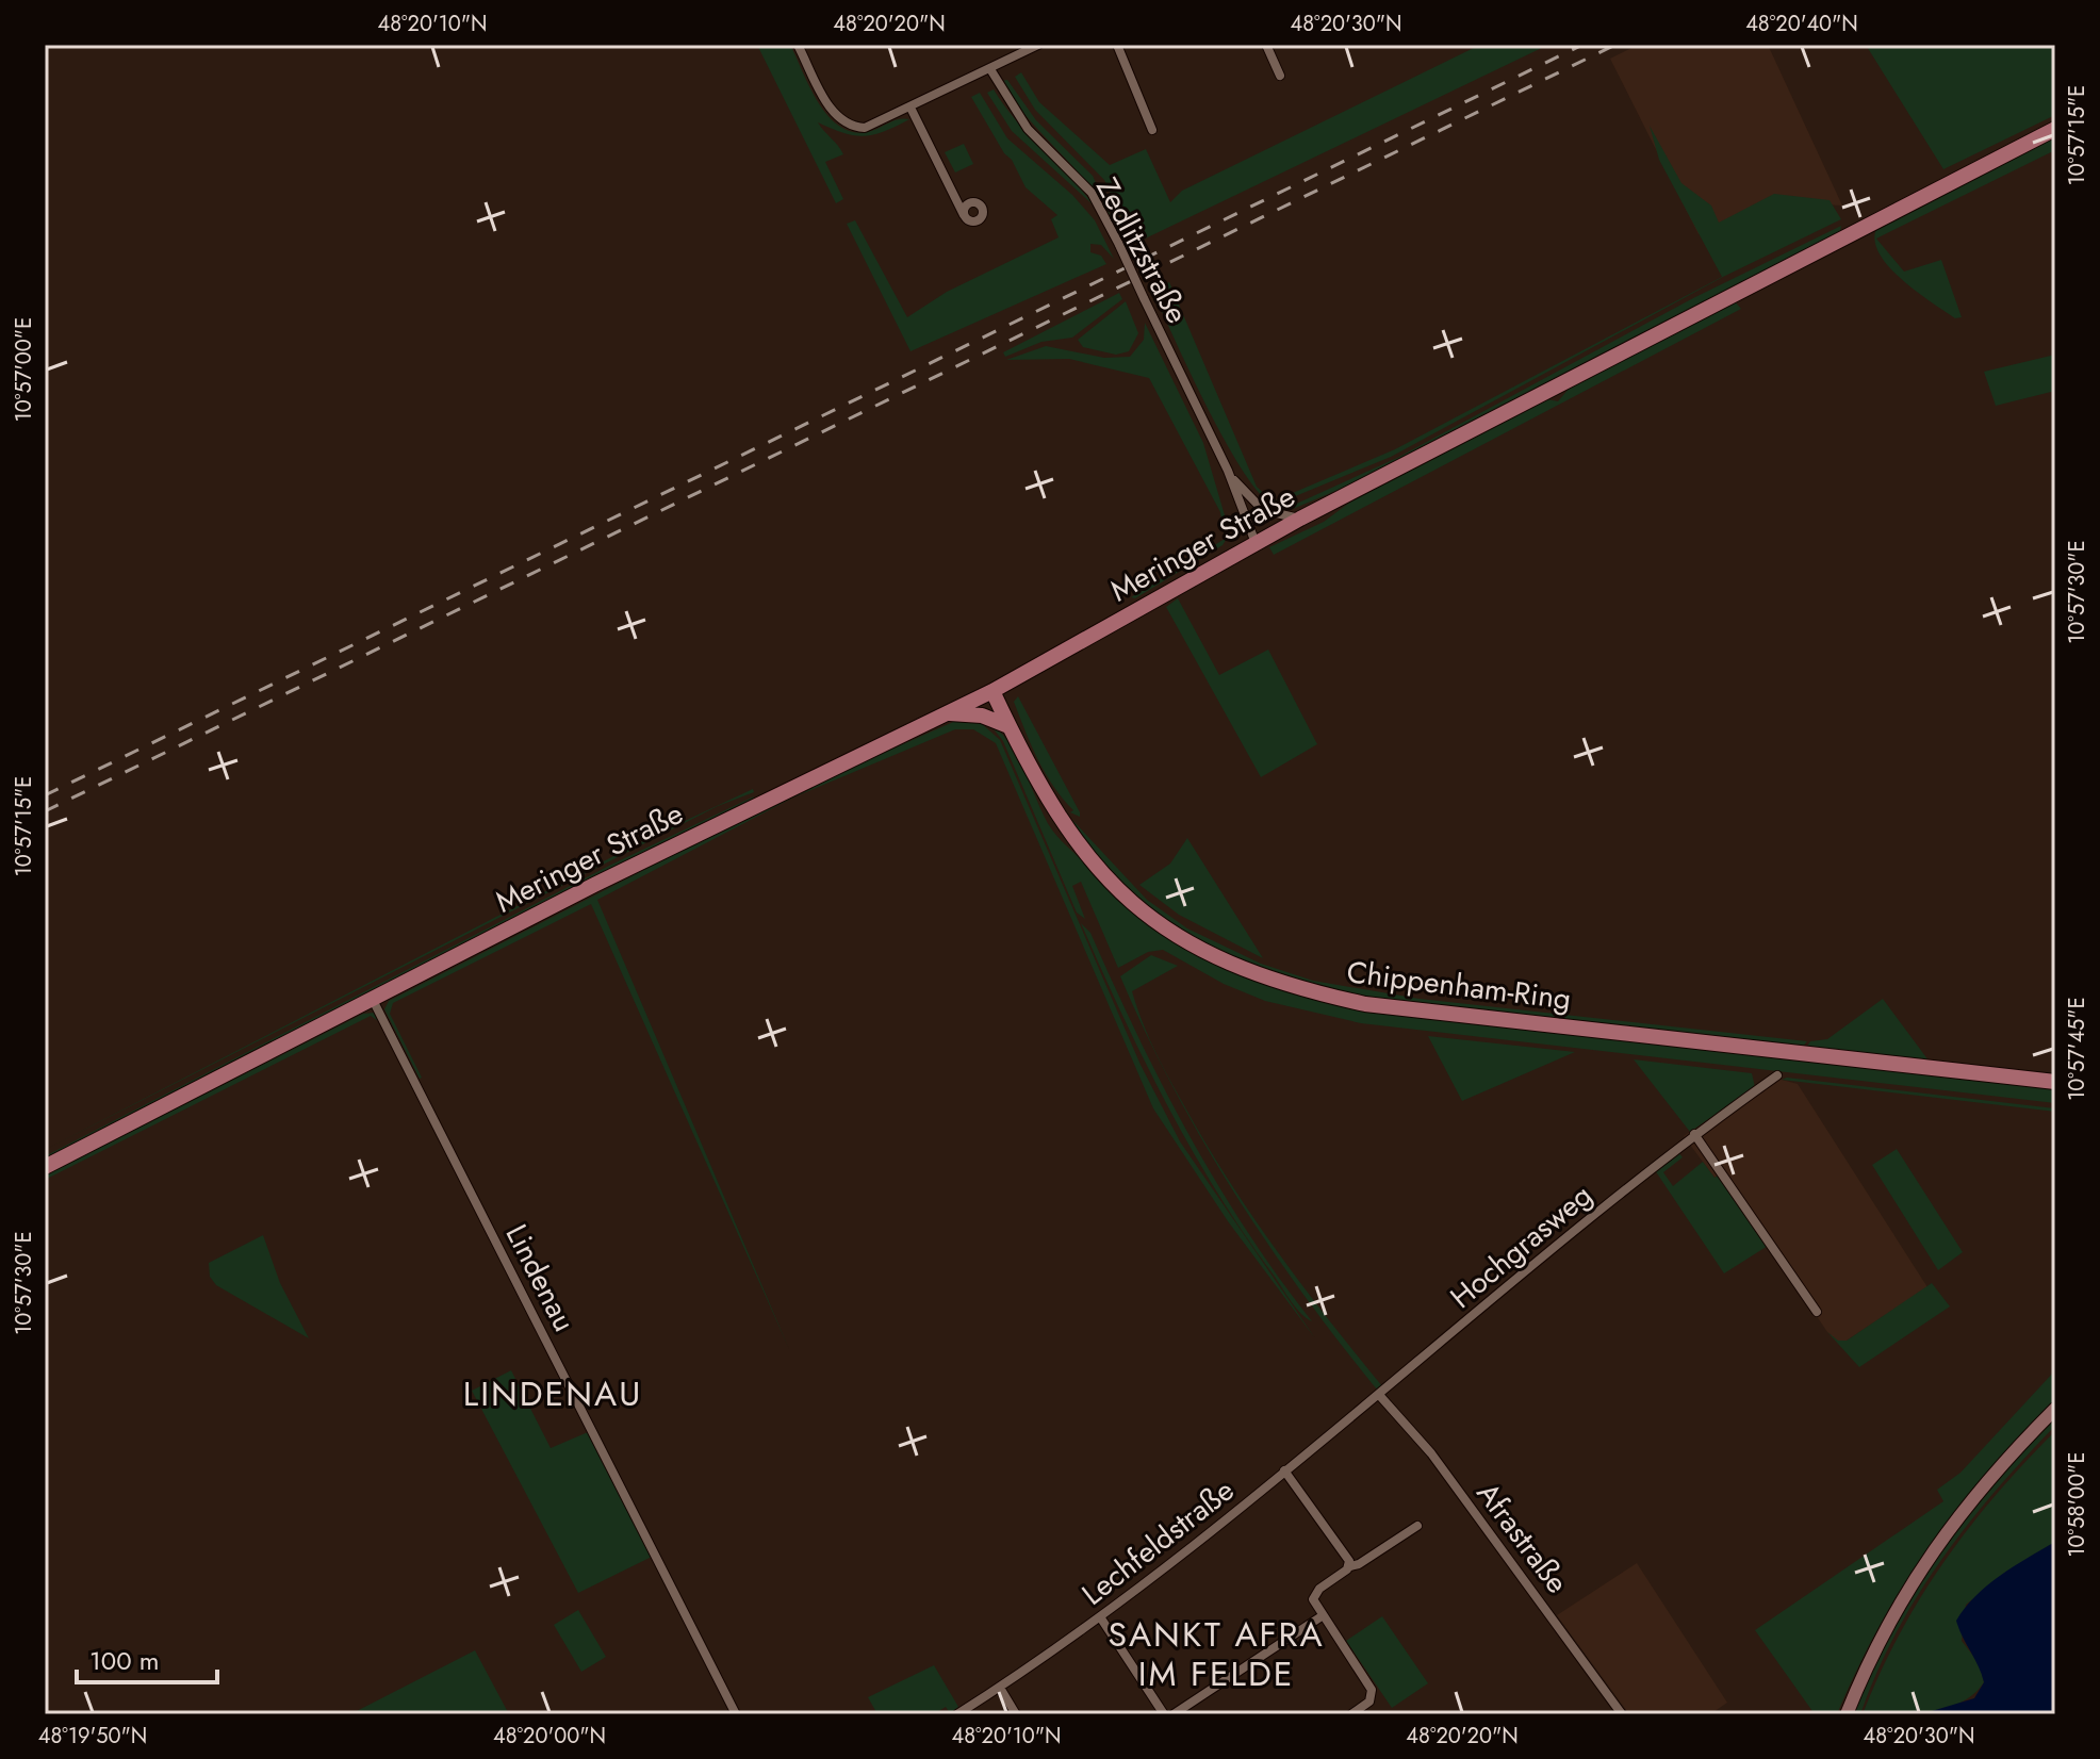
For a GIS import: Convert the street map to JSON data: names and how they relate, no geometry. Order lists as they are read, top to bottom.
{
  "streets": {
    "main road": ["Meringer Straße", "Chippenham-Ring"],
    "street": [
      "Zedlitzstraße",
      "Hochgrasweg",
      "Lindenau",
      "Afrastraße",
      "Lechfeldstraße"
    ]
  },
  "crossings": [
    ["Zedlitzstraße", "Meringer Straße"],
    ["Meringer Straße", "Chippenham-Ring"],
    ["Meringer Straße", "Lindenau"],
    ["Hochgrasweg", "Afrastraße"],
    ["Hochgrasweg", "Lechfeldstraße"],
    ["Afrastraße", "Lechfeldstraße"]
  ],
  "districts": ["LINDENAU", "SANKT AFRA IM FELDE"],
  "scale_bar": "100 m",
  "coordinates": [
    "48°20'10\"N",
    "48°20'20\"N",
    "48°20'30\"N",
    "48°20'40\"N",
    "10°57'15\"E",
    "10°57'00\"E",
    "10°57'30\"E",
    "10°57'45\"E",
    "10°58'00\"E",
    "48°19'50\"N",
    "48°20'00\"N"
  ]
}
